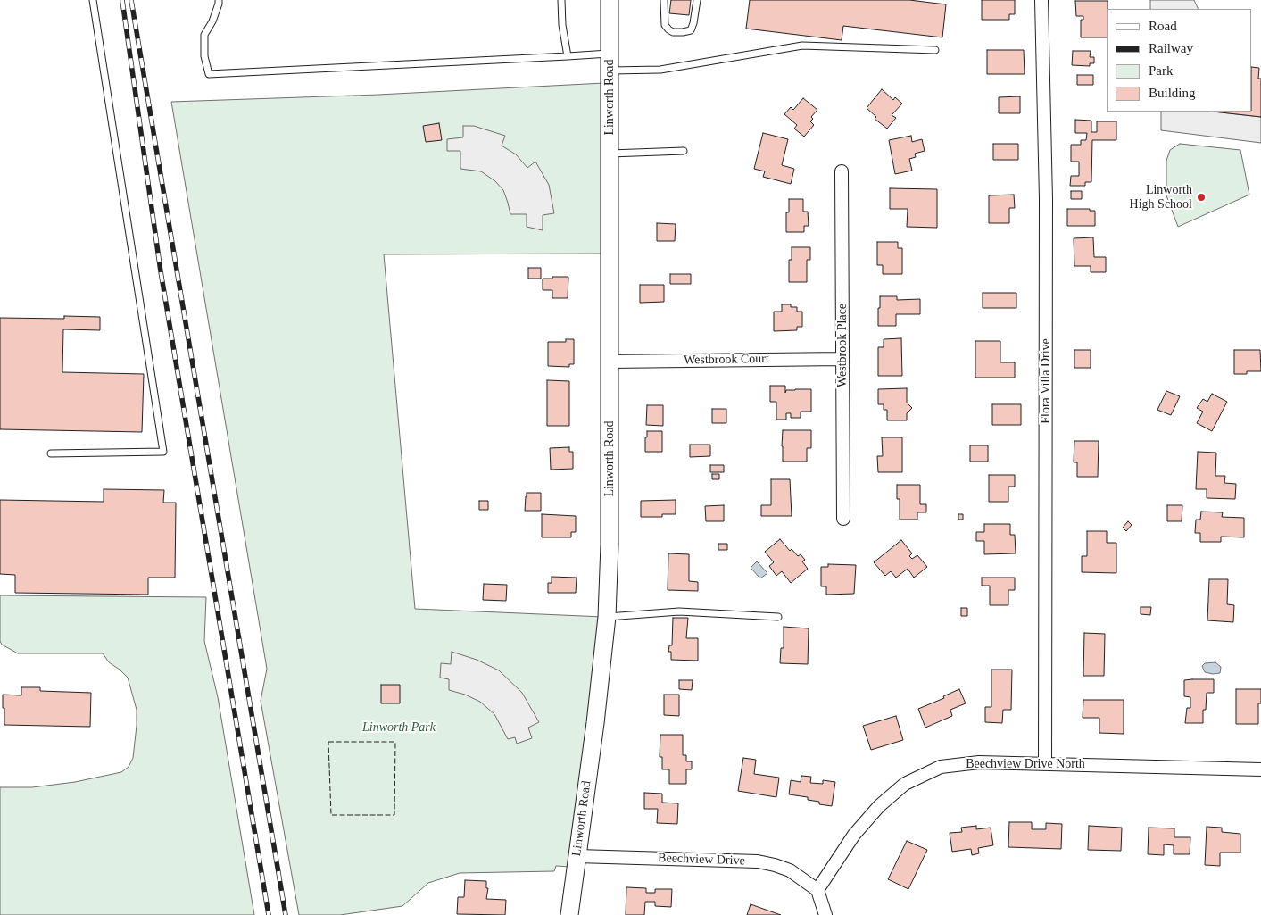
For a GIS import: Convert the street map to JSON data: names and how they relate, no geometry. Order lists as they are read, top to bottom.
{
  "streets": {
    "main road": ["Linworth Road"],
    "street": [
      "Westbrook Place",
      "Westbrook Court",
      "Flora Villa Drive",
      "Beechview Drive North",
      "Beechview Drive"
    ]
  },
  "crossings": [
    ["Linworth Road", "Westbrook Court"],
    ["Linworth Road", "Beechview Drive"],
    ["Westbrook Place", "Westbrook Court"],
    ["Flora Villa Drive", "Beechview Drive North"],
    ["Beechview Drive North", "Beechview Drive"]
  ],
  "parks": ["Linworth Park"],
  "places": ["Linworth High School"],
  "legend": [
    "Road",
    "Railway",
    "Park",
    "Building"
  ]
}
